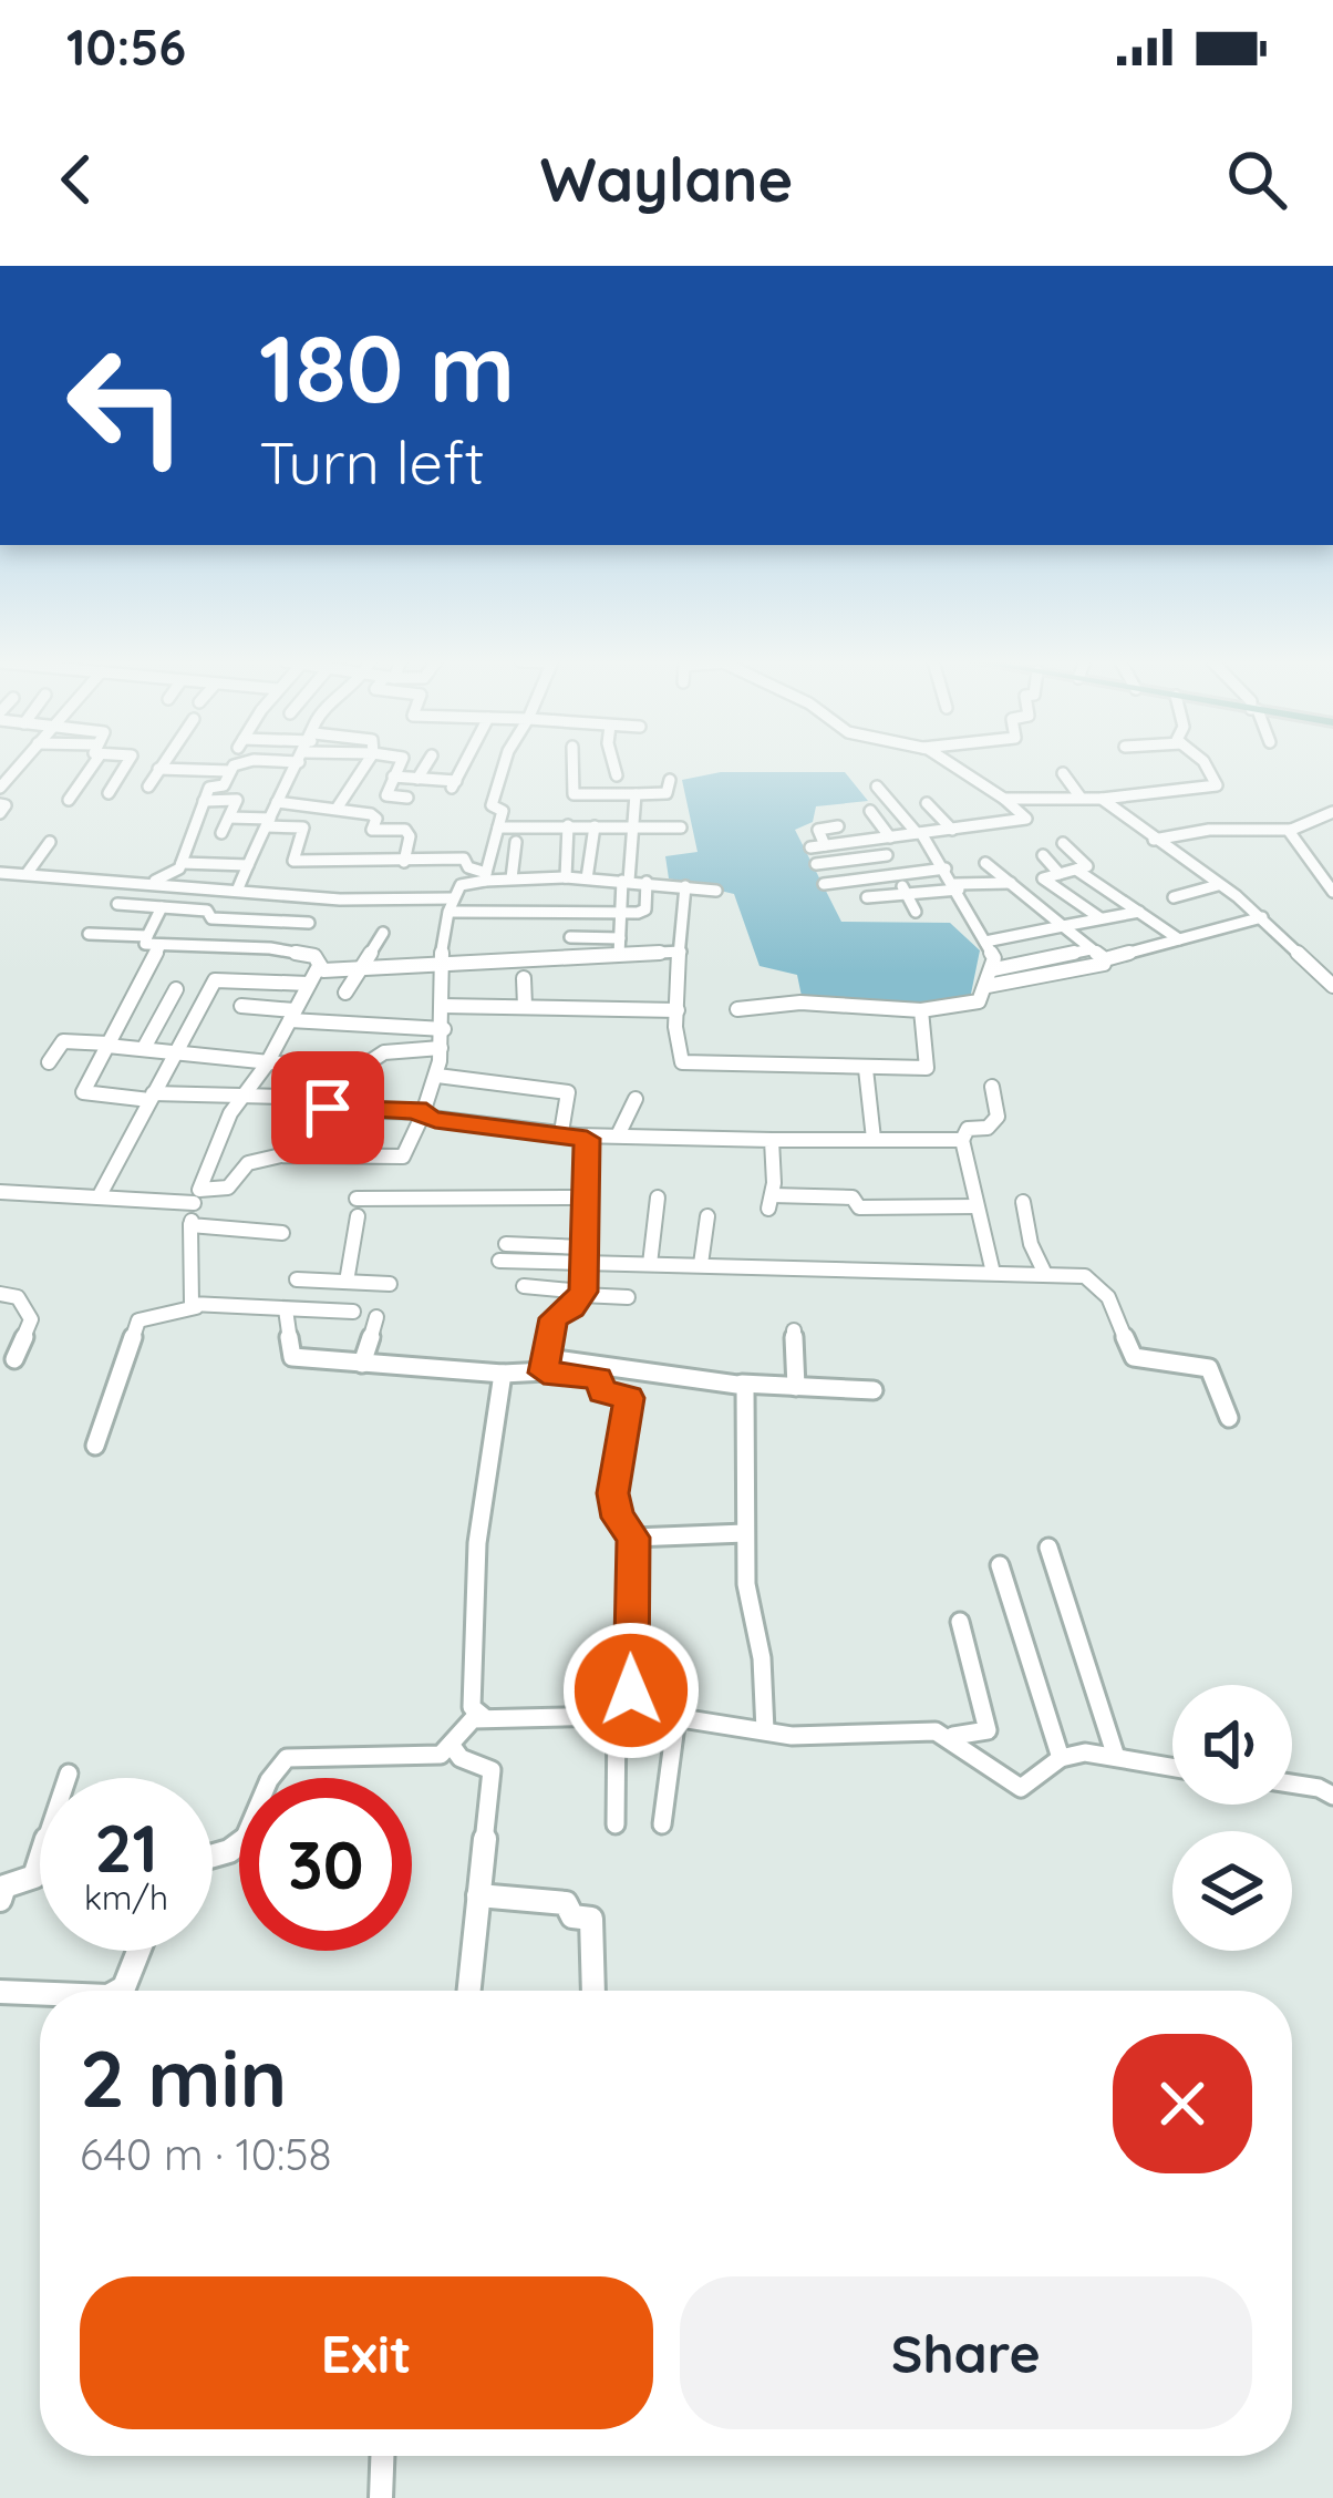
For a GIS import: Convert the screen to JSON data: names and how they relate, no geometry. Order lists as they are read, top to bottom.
{
  "page": {
    "status": "10:56",
    "header": "Waylane",
    "turn": ["180 m", "Turn left"],
    "speed": "21 km/h",
    "limit": "30",
    "heading": ["2 min", "640 m · 10:58"],
    "buttons": ["Exit", "Share"]
  }
}
